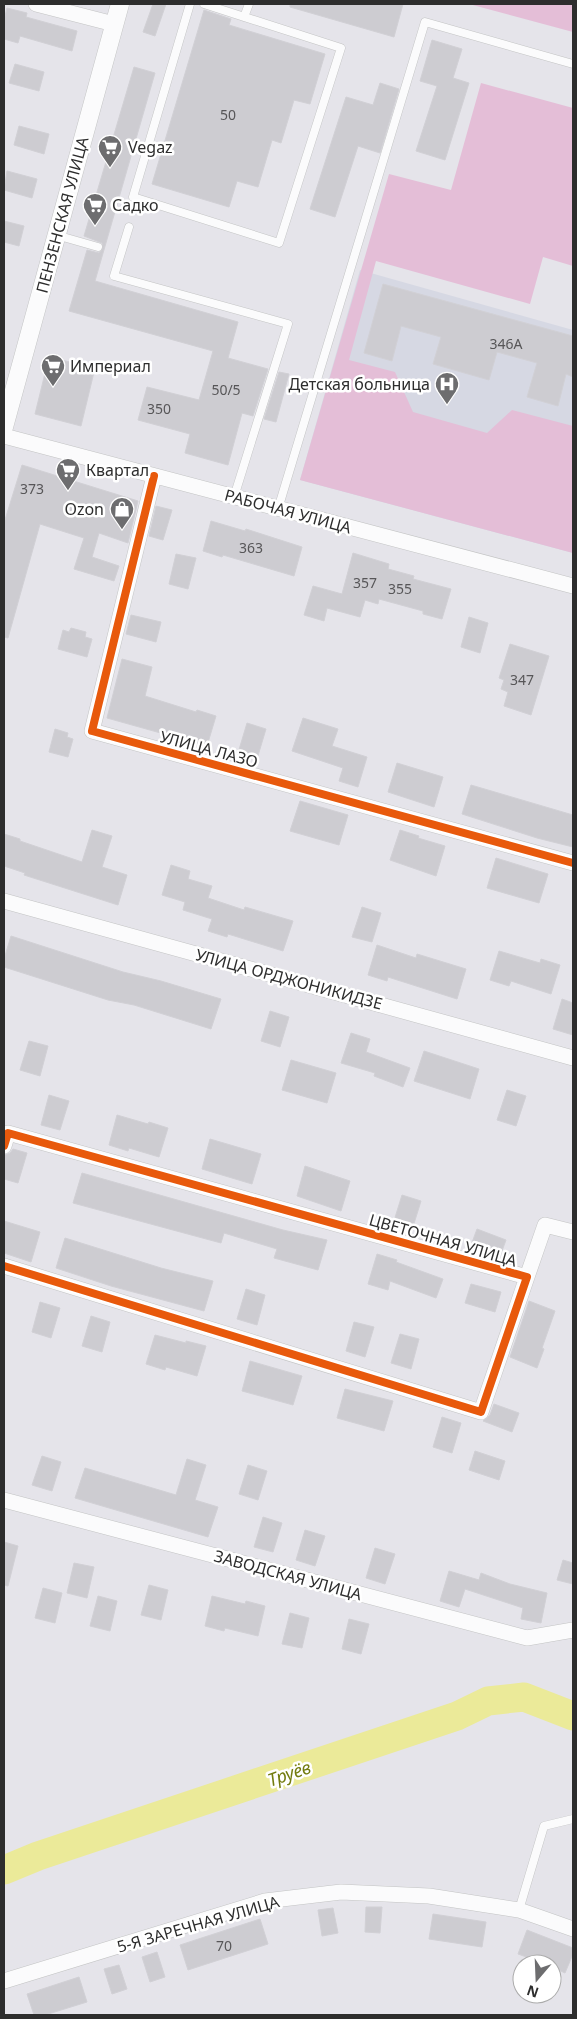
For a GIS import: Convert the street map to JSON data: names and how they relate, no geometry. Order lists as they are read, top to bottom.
{
  "streets": {
    "street": [
      "ПЕНЗЕНСКАЯ УЛИЦА",
      "РАБОЧАЯ УЛИЦА",
      "УЛИЦА ЛАЗО",
      "УЛИЦА ОРДЖОНИКИДЗЕ",
      "ЦВЕТОЧНАЯ УЛИЦА",
      "ЗАВОДСКАЯ УЛИЦА",
      "5-Я ЗАРЕЧНАЯ УЛИЦА"
    ]
  },
  "crossings": [
    ["РАБОЧАЯ УЛИЦА", "УЛИЦА ЛАЗО"]
  ],
  "water": ["Труёв"],
  "places": {
    "supermarket": [
      "Vegaz",
      "Садко",
      "Империал",
      "Квартал"
    ],
    "hospital": ["Детская больница"],
    "shop": ["Ozon"]
  },
  "house_numbers": [
    "50",
    "346А",
    "50/5",
    "350",
    "373",
    "363",
    "357",
    "355",
    "347",
    "70"
  ],
  "north": "bottom"
}
